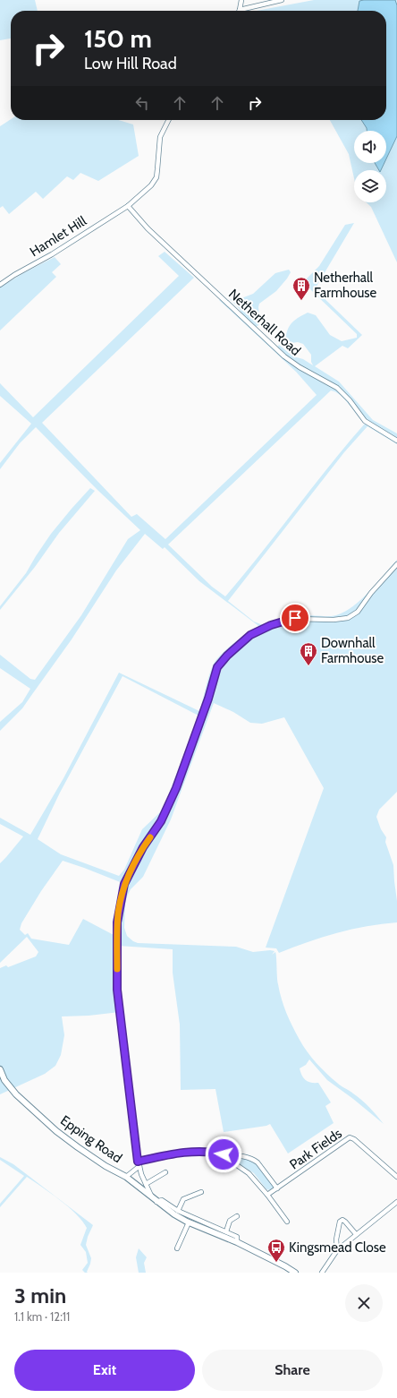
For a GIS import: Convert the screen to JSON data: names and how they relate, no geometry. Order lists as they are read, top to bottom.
{
  "streets": {
    "main road": ["Epping Road"],
    "street": ["Hamlet Hill", "Netherhall Road", "Park Fields"]
  },
  "crossings": [
    ["Hamlet Hill", "Netherhall Road"]
  ],
  "places": {
    "building": ["Netherhall Farmhouse", "Downhall Farmhouse"],
    "bus stop": ["Kingsmead Close"]
  },
  "page": {
    "turn": ["150 m", "Low Hill Road"],
    "heading": ["3 min", "1.1 km · 12:11"],
    "buttons": ["Exit", "Share"]
  }
}
